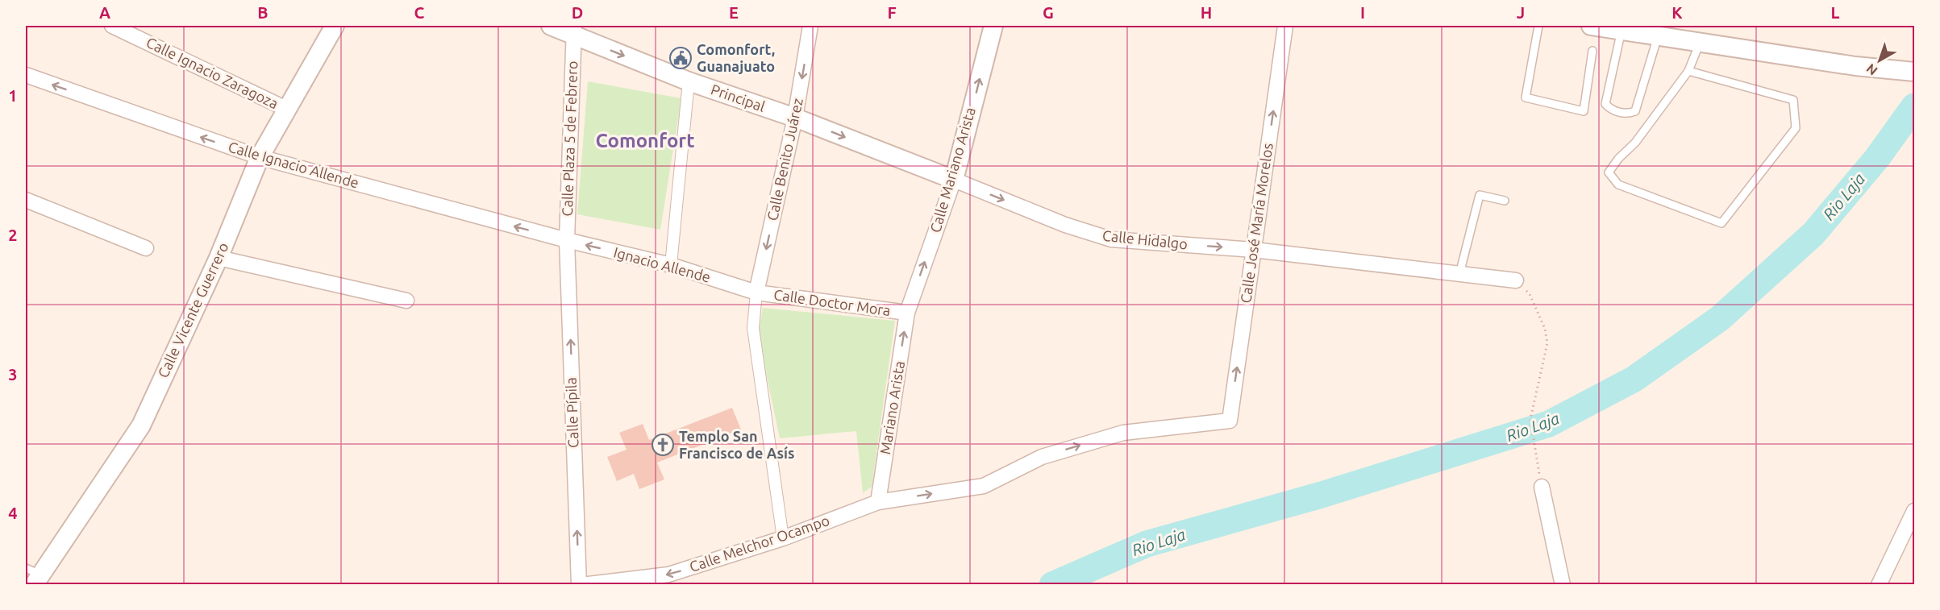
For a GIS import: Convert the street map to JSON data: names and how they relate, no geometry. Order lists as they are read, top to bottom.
{
  "streets": {
    "street": [
      "Calle Ignacio Zaragoza",
      "Principal",
      "Calle Plaza 5 de Febrero",
      "Calle Benito Juárez",
      "Calle Ignacio Allende",
      "Calle Mariano Arista",
      "Calle José María Morelos",
      "Calle Hidalgo",
      "Ignacio Allende",
      "Calle Doctor Mora",
      "Calle Vicente Guerrero",
      "Mariano Arista",
      "Calle Pípila",
      "Calle Melchor Ocampo"
    ]
  },
  "crossings": [
    ["Calle Ignacio Zaragoza", "Calle Vicente Guerrero"],
    ["Principal", "Calle Plaza 5 de Febrero"],
    ["Principal", "Calle Benito Juárez"],
    ["Principal", "Calle Hidalgo"],
    ["Calle Plaza 5 de Febrero", "Calle Ignacio Allende"],
    ["Calle Plaza 5 de Febrero", "Ignacio Allende"],
    ["Calle Plaza 5 de Febrero", "Calle Pípila"],
    ["Calle Benito Juárez", "Calle Hidalgo"],
    ["Calle Benito Juárez", "Ignacio Allende"],
    ["Calle Benito Juárez", "Calle Doctor Mora"],
    ["Calle Ignacio Allende", "Ignacio Allende"],
    ["Calle Ignacio Allende", "Calle Vicente Guerrero"],
    ["Calle Ignacio Allende", "Calle Pípila"],
    ["Calle Mariano Arista", "Calle Hidalgo"],
    ["Calle Mariano Arista", "Calle Doctor Mora"],
    ["Calle Mariano Arista", "Mariano Arista"],
    ["Calle José María Morelos", "Calle Hidalgo"],
    ["Calle José María Morelos", "Calle Melchor Ocampo"],
    ["Ignacio Allende", "Calle Doctor Mora"],
    ["Ignacio Allende", "Calle Pípila"],
    ["Calle Doctor Mora", "Mariano Arista"],
    ["Mariano Arista", "Calle Melchor Ocampo"],
    ["Calle Pípila", "Calle Melchor Ocampo"]
  ],
  "one_way": [
    "Principal",
    "Calle Mariano Arista",
    "Calle José María Morelos",
    "Calle Hidalgo",
    "Ignacio Allende",
    "Calle Pípila"
  ],
  "districts": ["Comonfort"],
  "water": ["Rio Laja"],
  "places": {
    "public building": ["Comonfort, Guanajuato"],
    "church": ["Templo San Francisco de Asís"]
  },
  "north": "bottom left",
  "grid": {
    "columns": [
      "A",
      "B",
      "C",
      "D",
      "E",
      "F",
      "G",
      "H",
      "I",
      "J",
      "K",
      "L"
    ],
    "rows": [
      "1",
      "2",
      "3",
      "4"
    ]
  }
}
